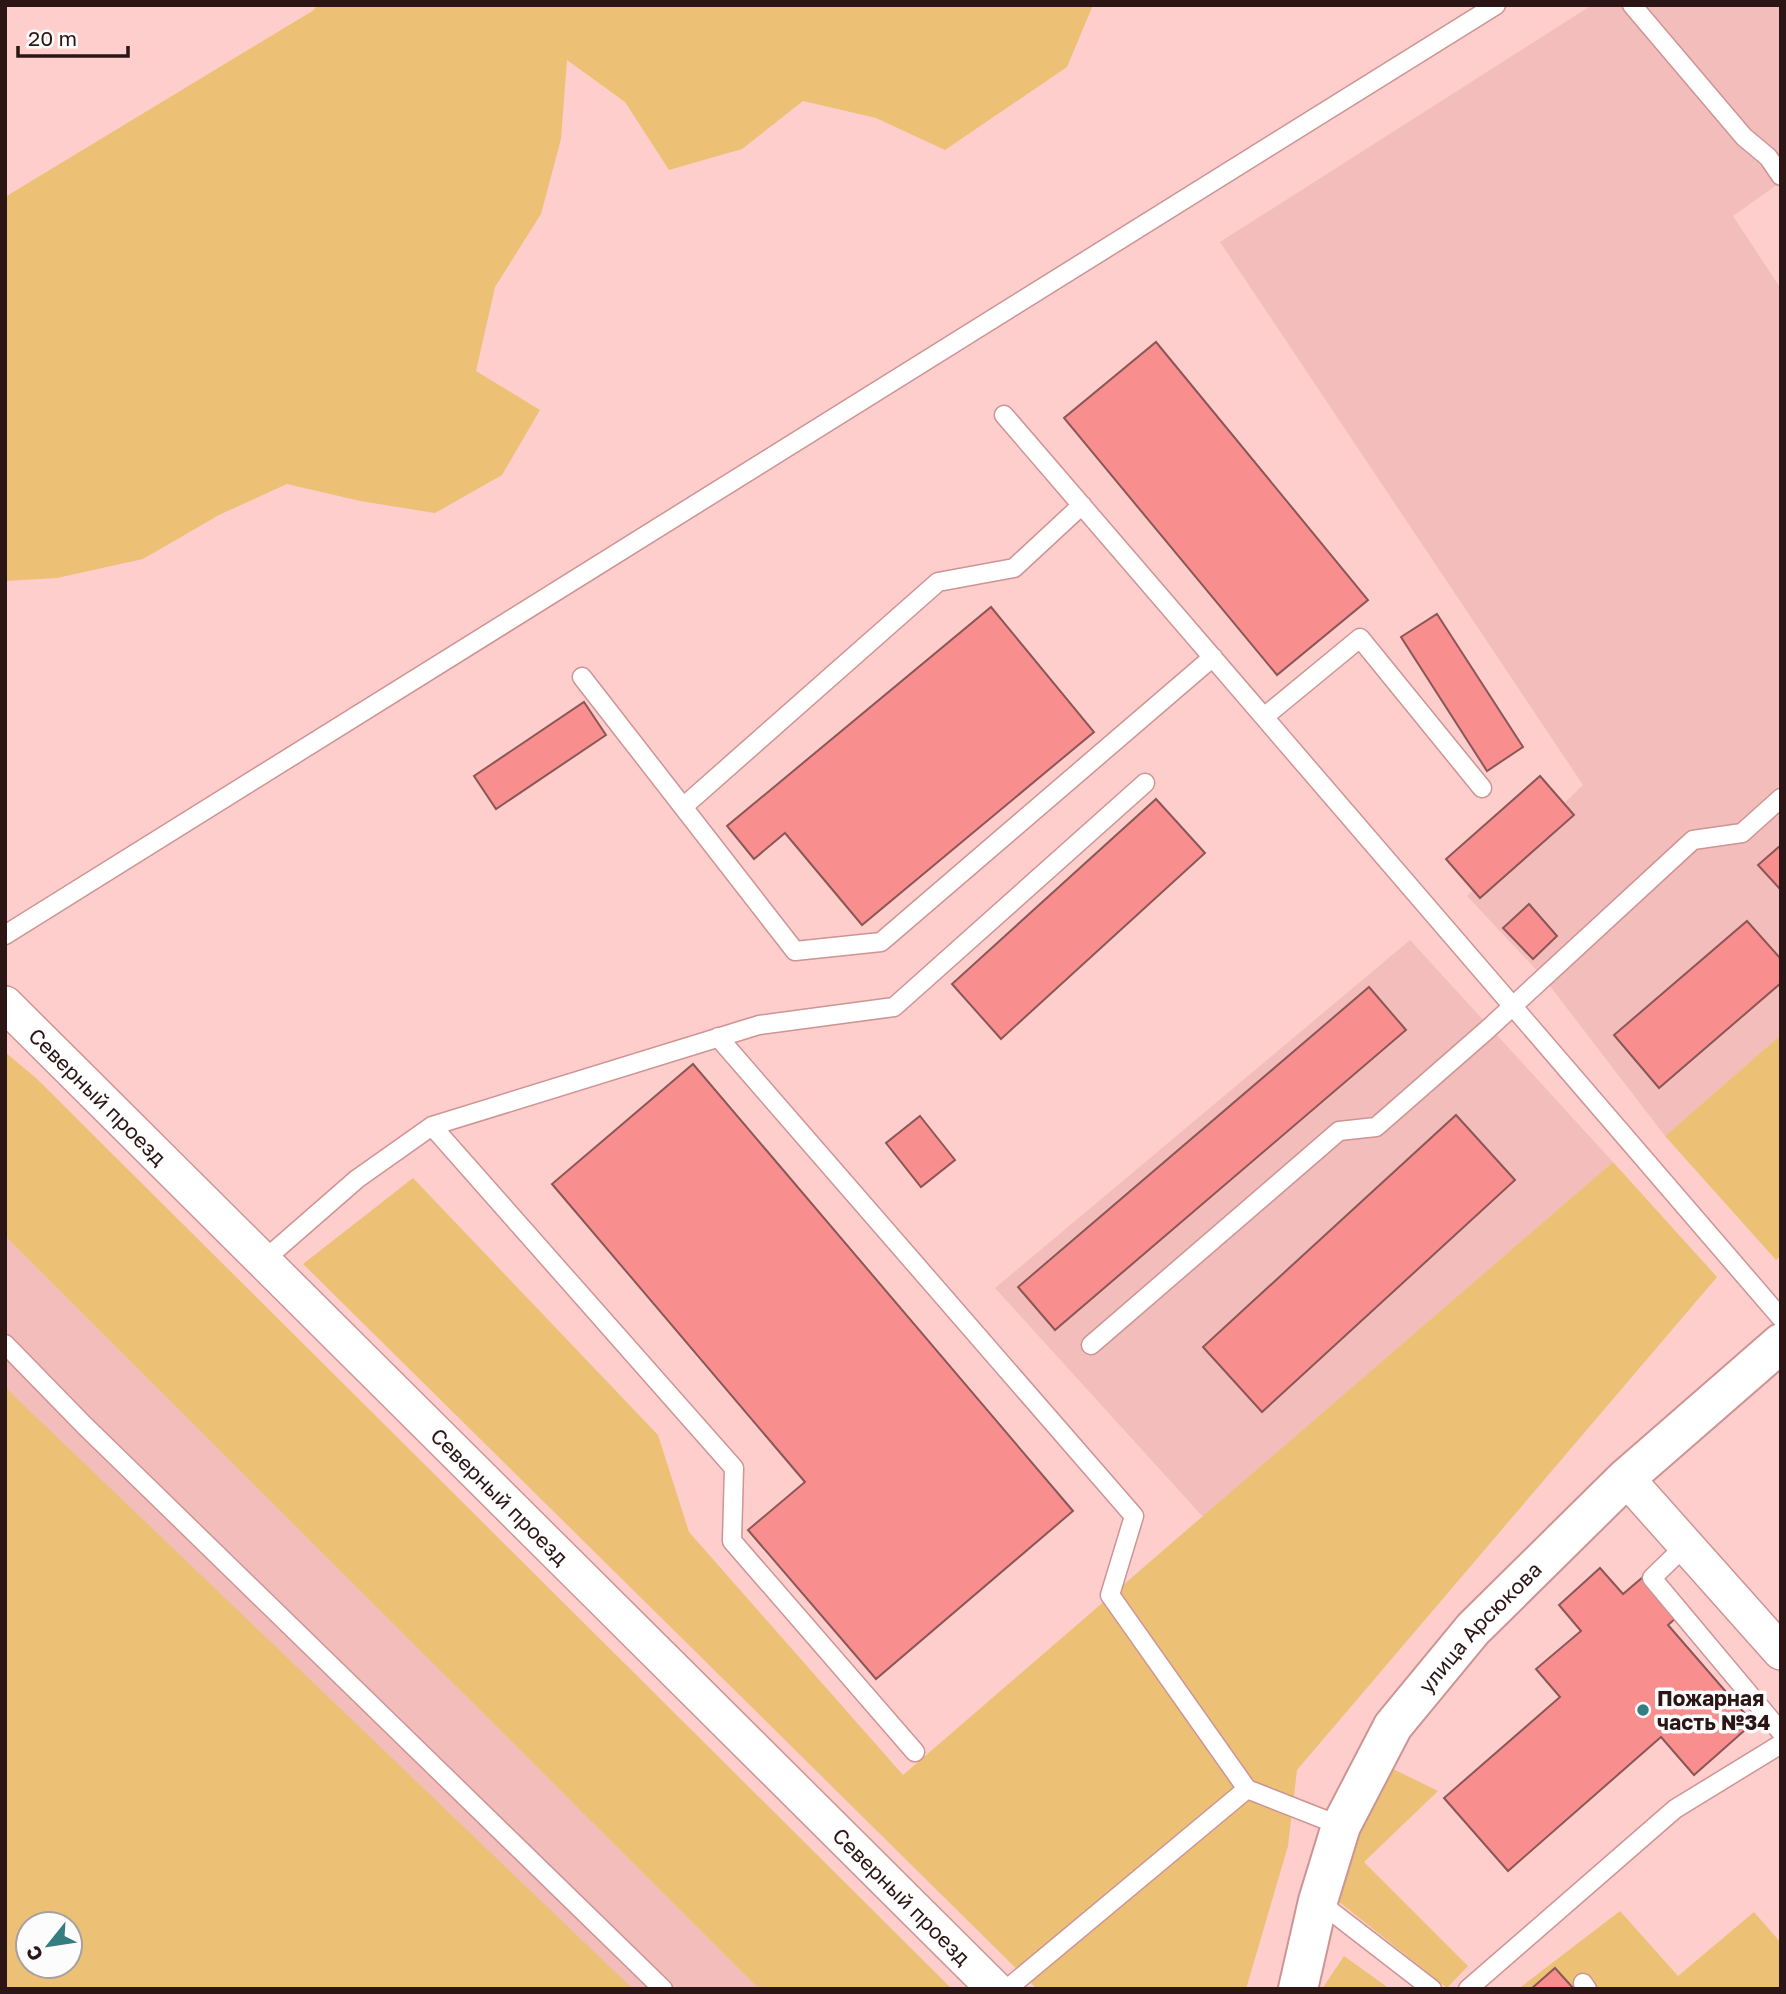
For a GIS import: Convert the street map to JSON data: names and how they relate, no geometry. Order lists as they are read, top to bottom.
{
  "streets": {
    "street": ["Северный проезд", "улица Арсюкова"]
  },
  "places": ["Пожарная часть №34"],
  "scale_bar": "20 m",
  "north": "bottom left"
}
